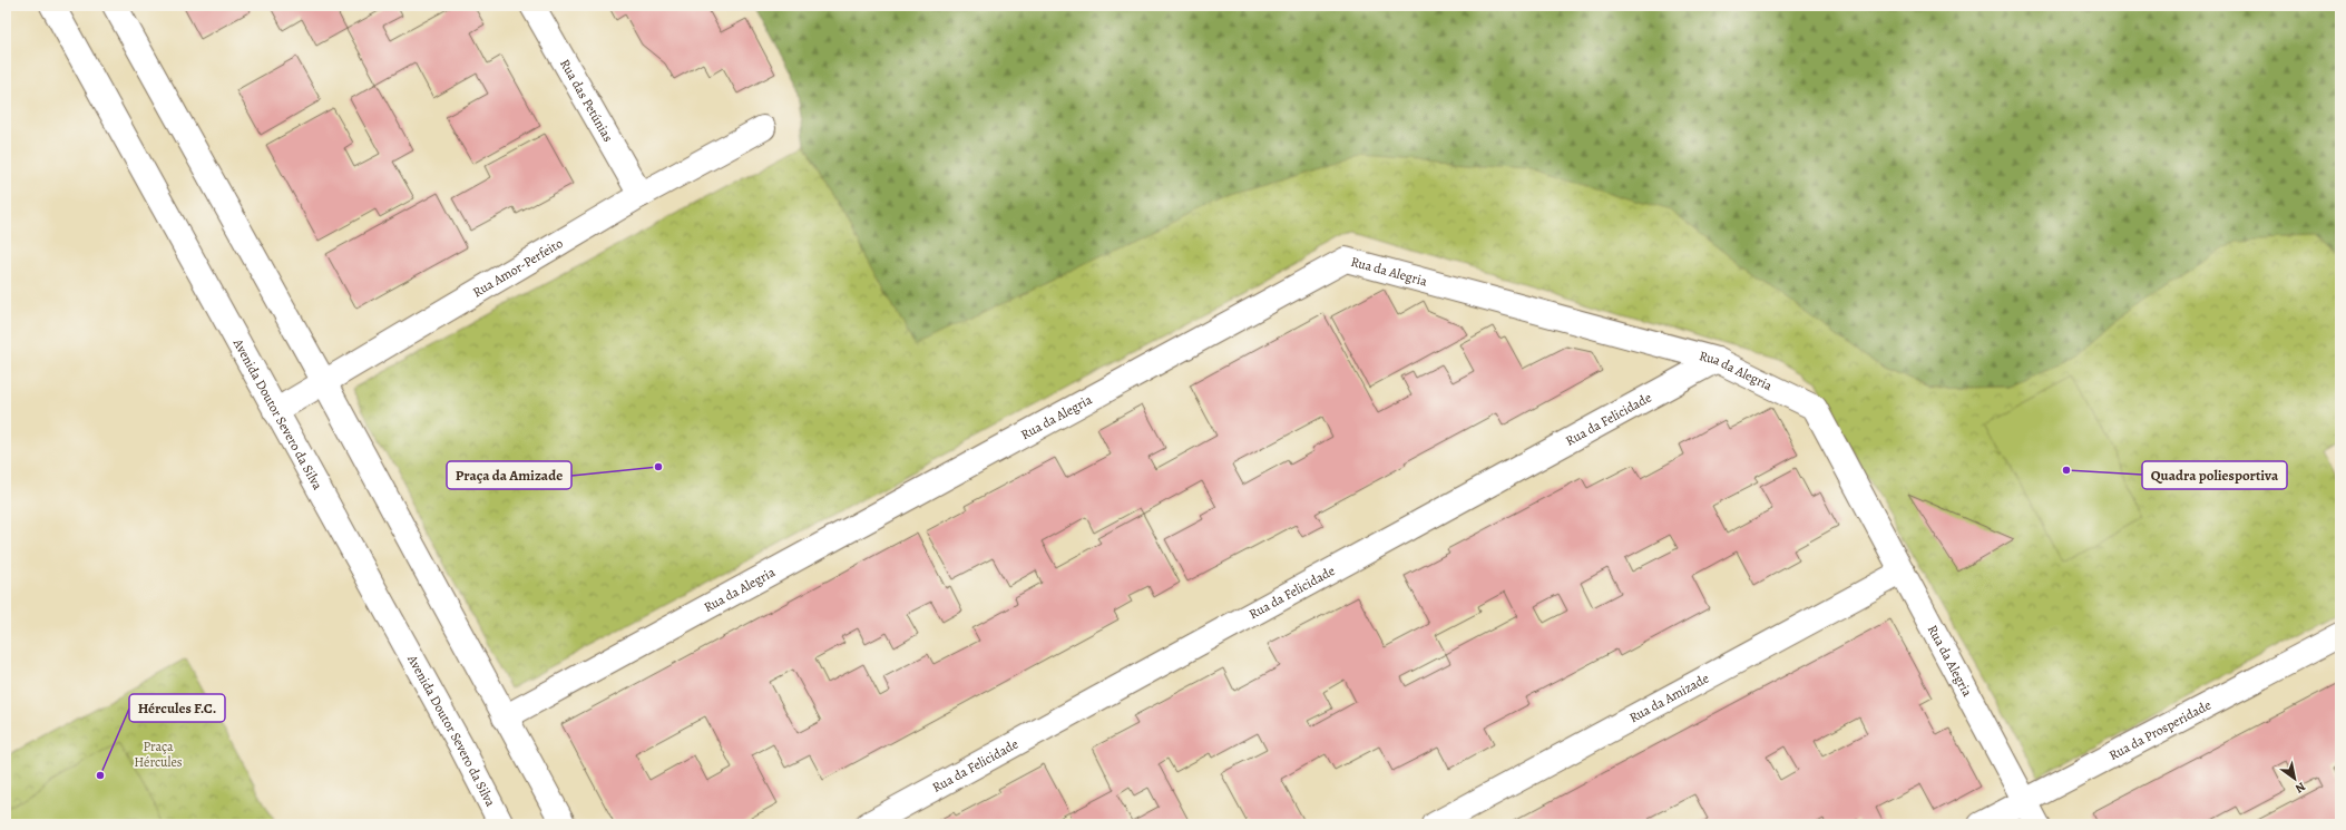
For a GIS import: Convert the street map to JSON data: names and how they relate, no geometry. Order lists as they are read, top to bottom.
{
  "streets": {
    "street": [
      "Rua das Petúnias",
      "Rua Amor-Perfeito",
      "Rua da Alegria",
      "Avenida Doutor Severo da Silva",
      "Rua da Felicidade",
      "Rua da Amizade",
      "Rua da Prosperidade"
    ]
  },
  "crossings": [
    ["Rua das Petúnias", "Rua Amor-Perfeito"],
    ["Rua Amor-Perfeito", "Avenida Doutor Severo da Silva"],
    ["Rua da Alegria", "Rua da Felicidade"],
    ["Rua da Alegria", "Rua da Amizade"],
    ["Rua da Alegria", "Rua da Prosperidade"]
  ],
  "parks": ["Praça Hércules"],
  "places": ["Praça da Amizade", "Quadra poliesportiva", "Hércules F.C."],
  "north": "bottom right"
}
